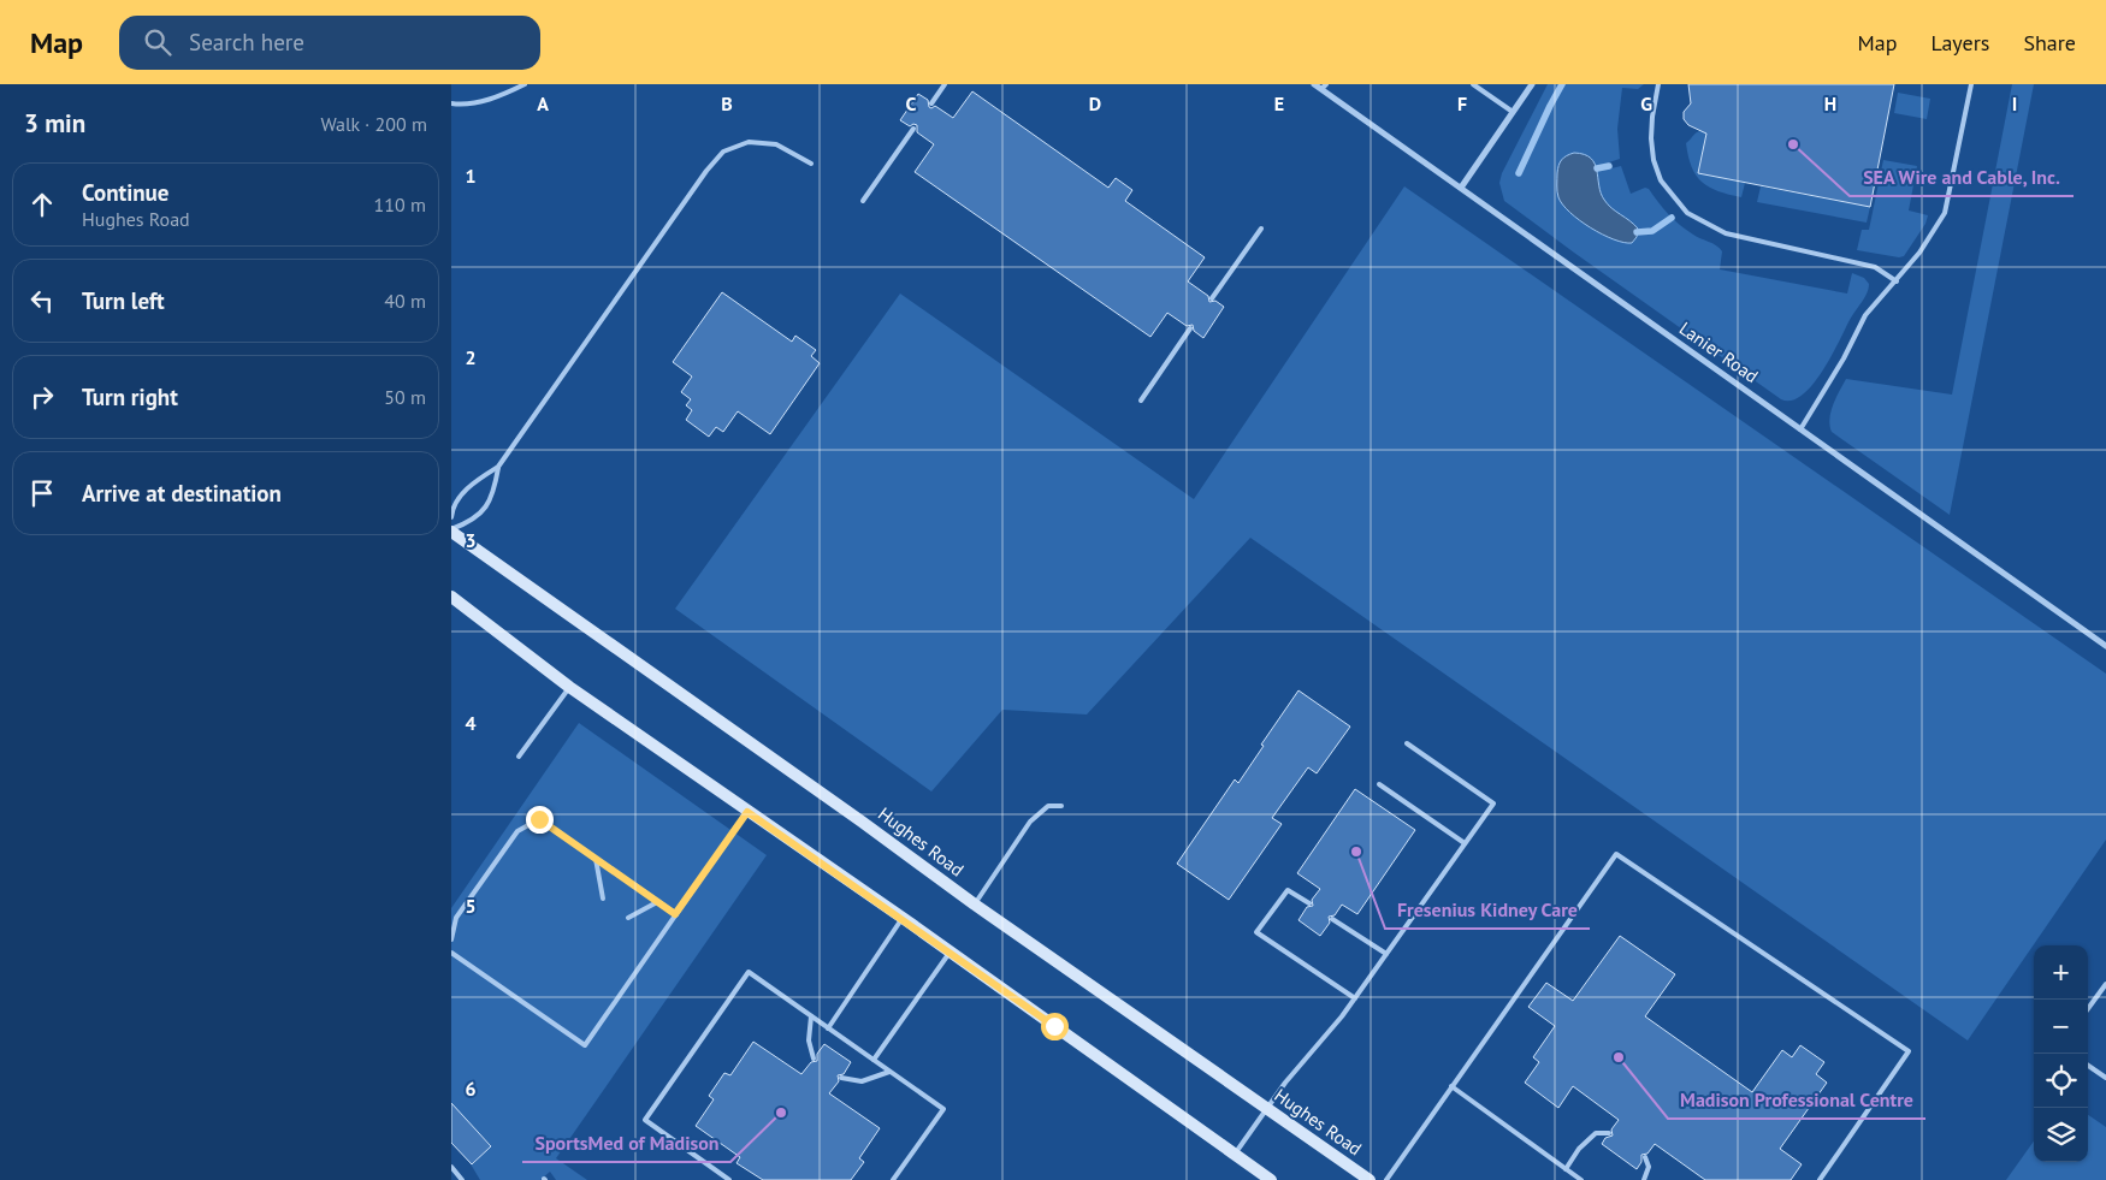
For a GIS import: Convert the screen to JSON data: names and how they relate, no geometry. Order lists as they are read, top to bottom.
{
  "streets": {
    "main road": ["Hughes Road"],
    "street": ["Lanier Road"]
  },
  "places": [
    "SEA Wire and Cable, Inc.",
    "Fresenius Kidney Care",
    "Madison Professional Centre",
    "SportsMed of Madison"
  ],
  "page": {
    "header": "Map",
    "search": "Search here",
    "nav": ["Map", "Layers", "Share"],
    "heading": ["3 min", "Walk · 200 m"],
    "list": [
      ["Continue", "Hughes Road", "110 m"],
      ["Turn left", "40 m"],
      ["Turn right", "50 m"],
      "Arrive at destination"
    ],
    "map_buttons": ["+", "−"]
  },
  "grid": {
    "columns": [
      "A",
      "B",
      "C",
      "D",
      "E",
      "F",
      "G",
      "H",
      "I"
    ],
    "rows": [
      "1",
      "2",
      "3",
      "4",
      "5",
      "6"
    ]
  }
}
